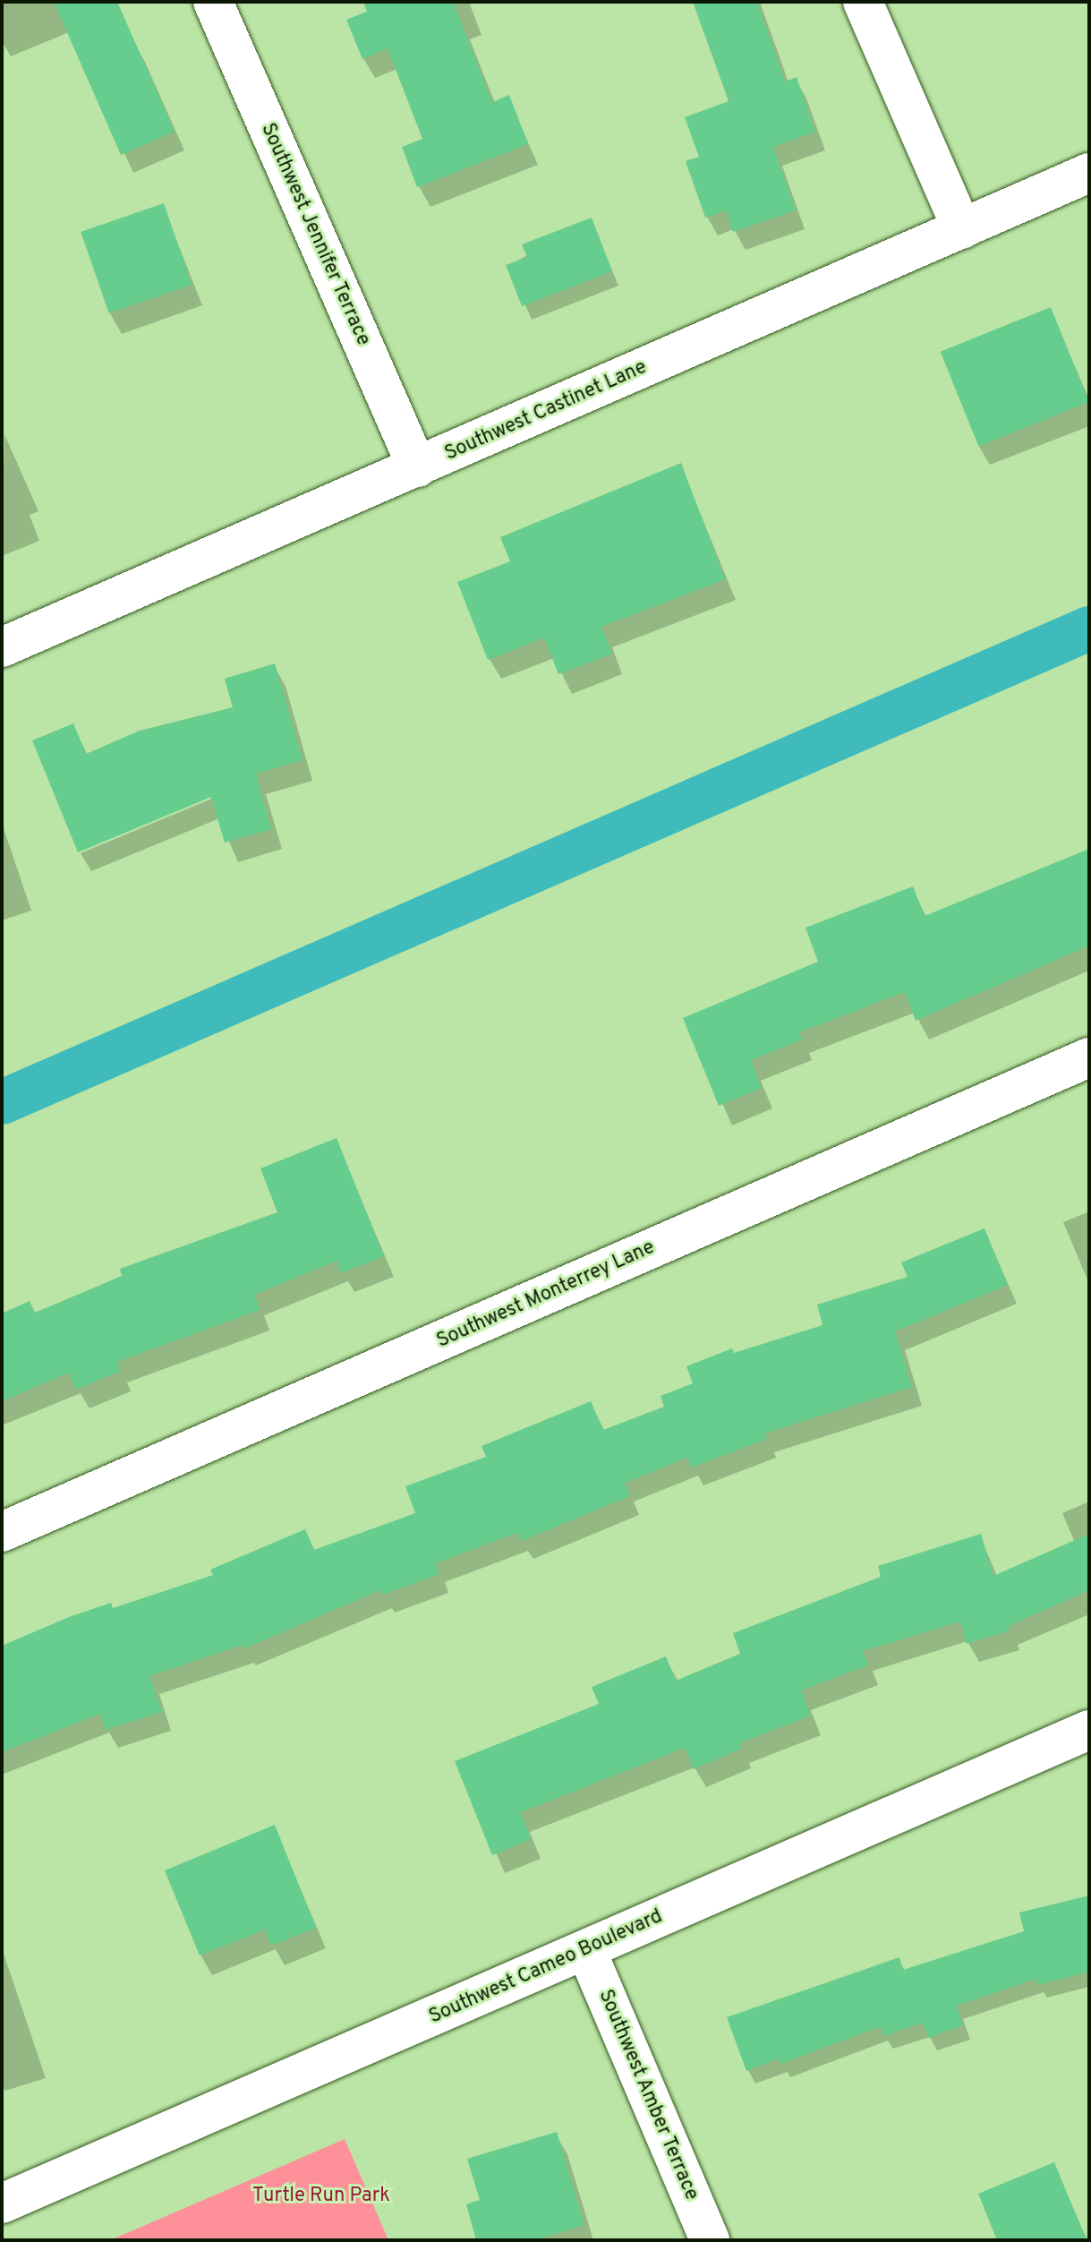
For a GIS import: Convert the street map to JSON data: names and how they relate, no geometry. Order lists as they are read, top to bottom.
{
  "streets": {
    "street": [
      "Southwest Jennifer Terrace",
      "Southwest Castinet Lane",
      "Southwest Monterrey Lane",
      "Southwest Cameo Boulevard",
      "Southwest Amber Terrace"
    ]
  },
  "crossings": [
    ["Southwest Jennifer Terrace", "Southwest Castinet Lane"],
    ["Southwest Cameo Boulevard", "Southwest Amber Terrace"]
  ],
  "parks": ["Turtle Run Park"]
}
